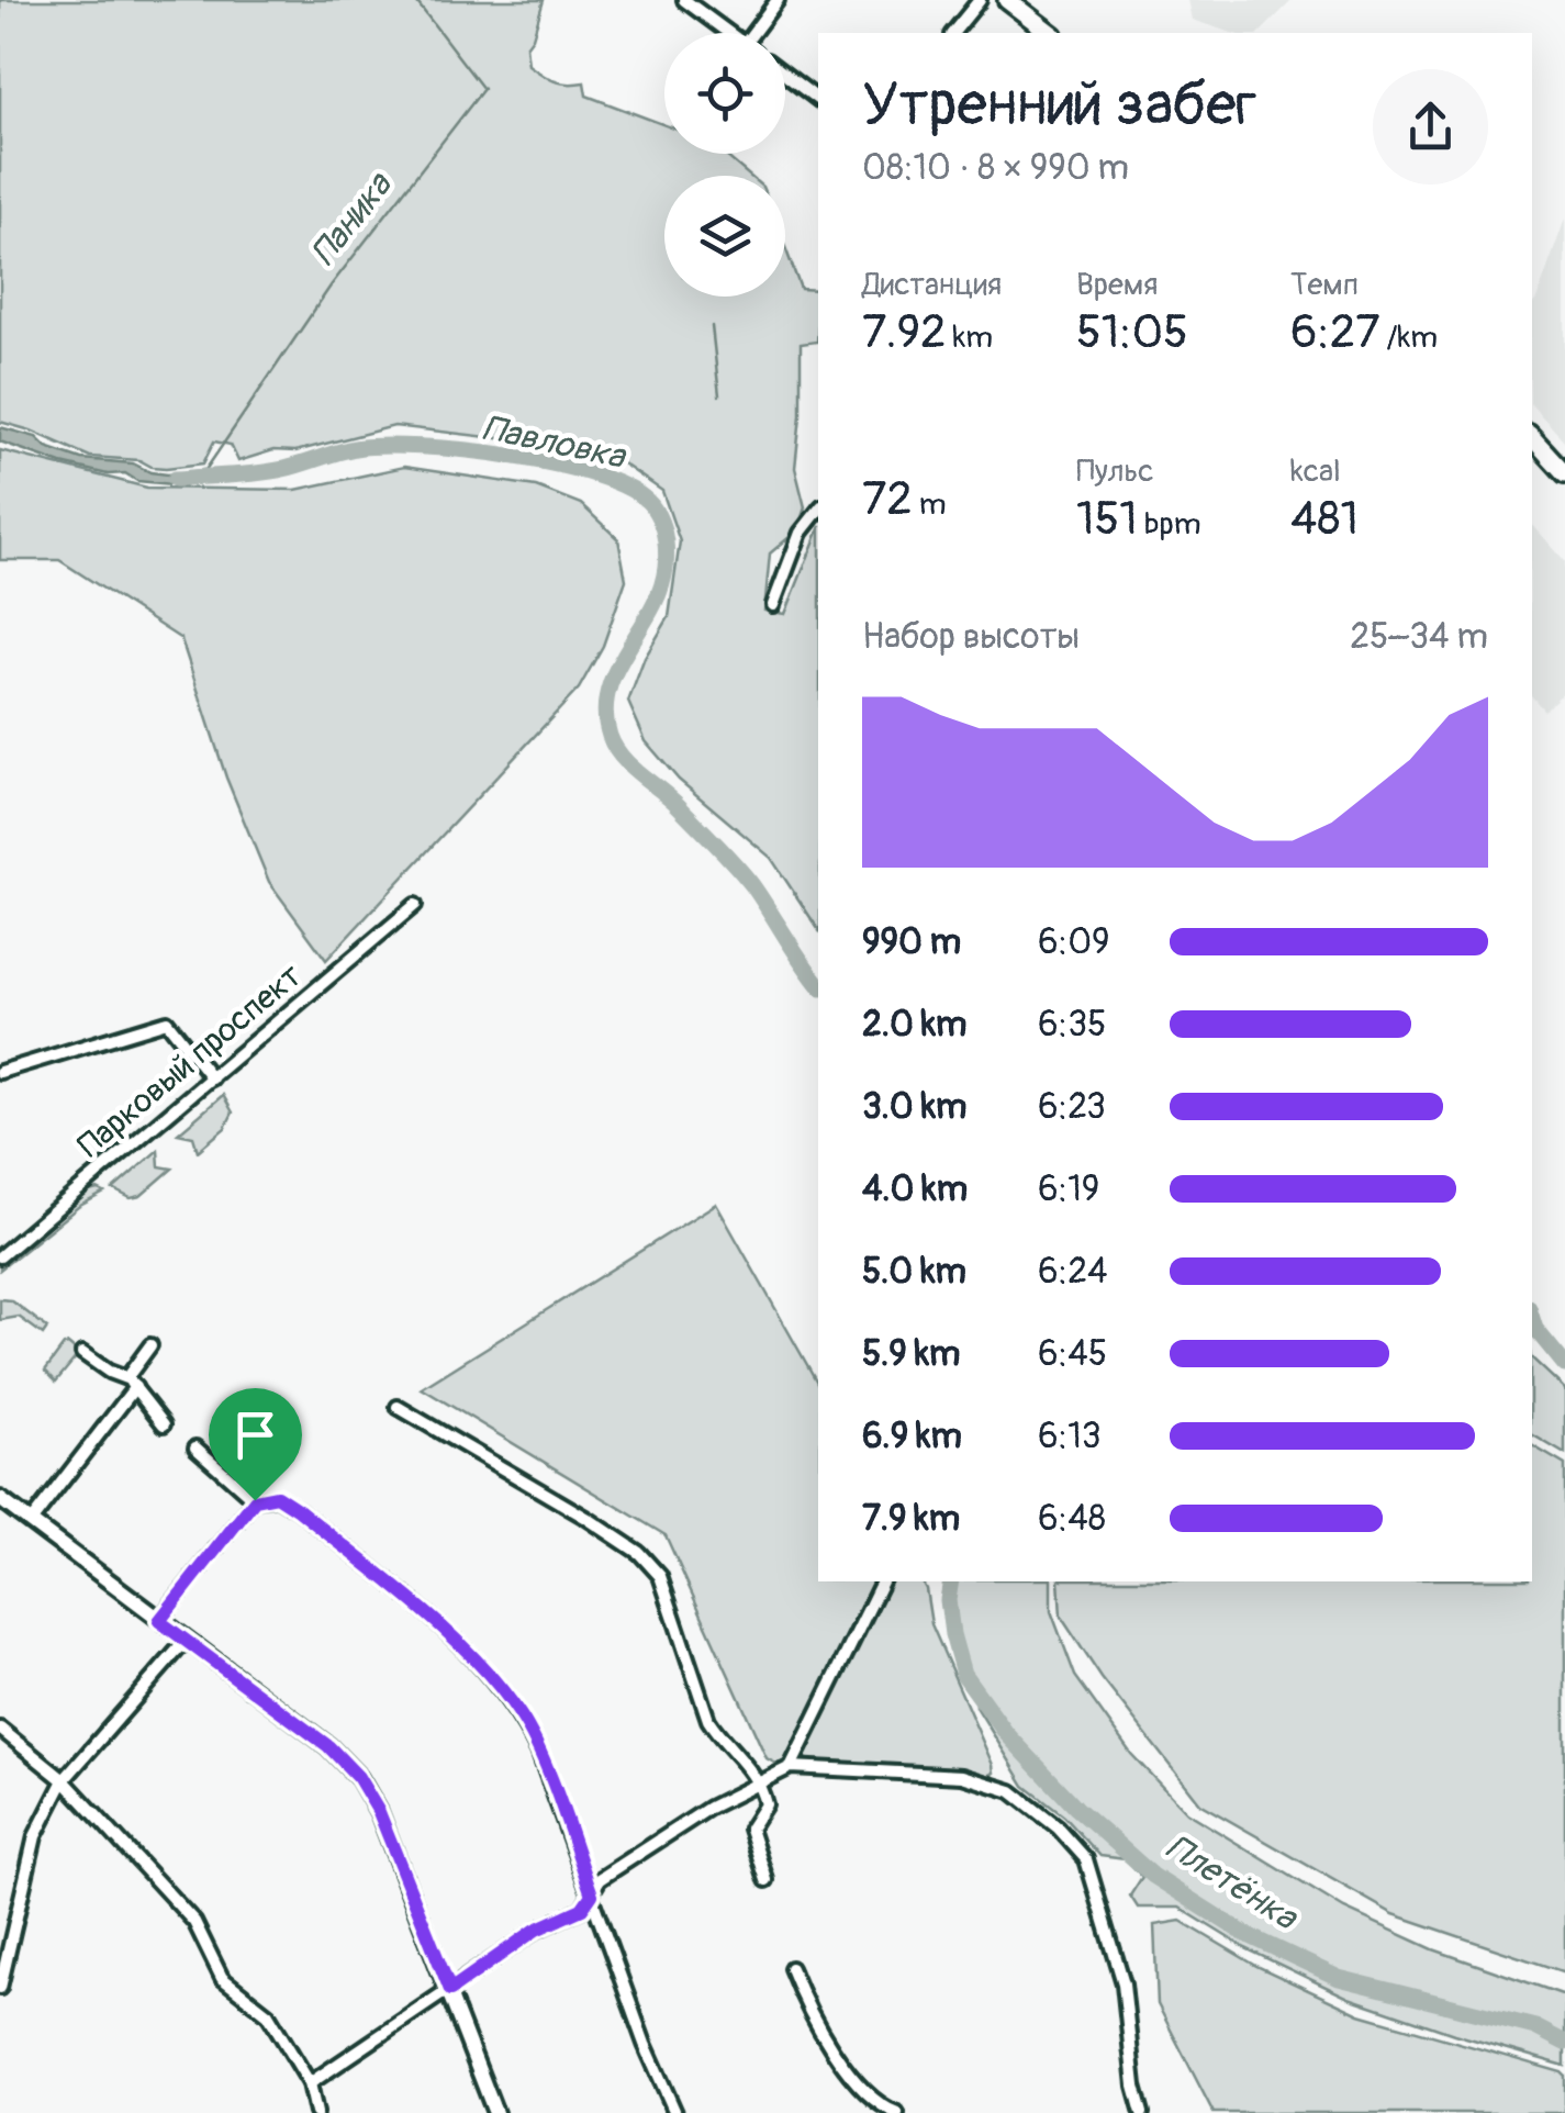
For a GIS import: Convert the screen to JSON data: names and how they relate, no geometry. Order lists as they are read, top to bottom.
{
  "streets": {
    "street": ["Парковый проспект"]
  },
  "water": ["Паника", "Павловка", "Плетёнка"],
  "page": {
    "heading": ["Утренний забег", "08:10 · 8 × 990 m"],
    "stats": [
      ["Дистанция", "7.92 km"],
      ["Время", "51:05"],
      ["Темп", "6:27 /km"],
      ["72 m"],
      ["Пульс", "151 bpm"],
      ["kcal", "481"]
    ],
    "chart": ["Набор высоты", "25–34 m"],
    "list": [
      {
        "name": "990 m",
        "note": "6:09"
      },
      {
        "name": "2.0 km",
        "note": "6:35"
      },
      {
        "name": "3.0 km",
        "note": "6:23"
      },
      {
        "name": "4.0 km",
        "note": "6:19"
      },
      {
        "name": "5.0 km",
        "note": "6:24"
      },
      {
        "name": "5.9 km",
        "note": "6:45"
      },
      {
        "name": "6.9 km",
        "note": "6:13"
      },
      {
        "name": "7.9 km",
        "note": "6:48"
      }
    ]
  }
}
